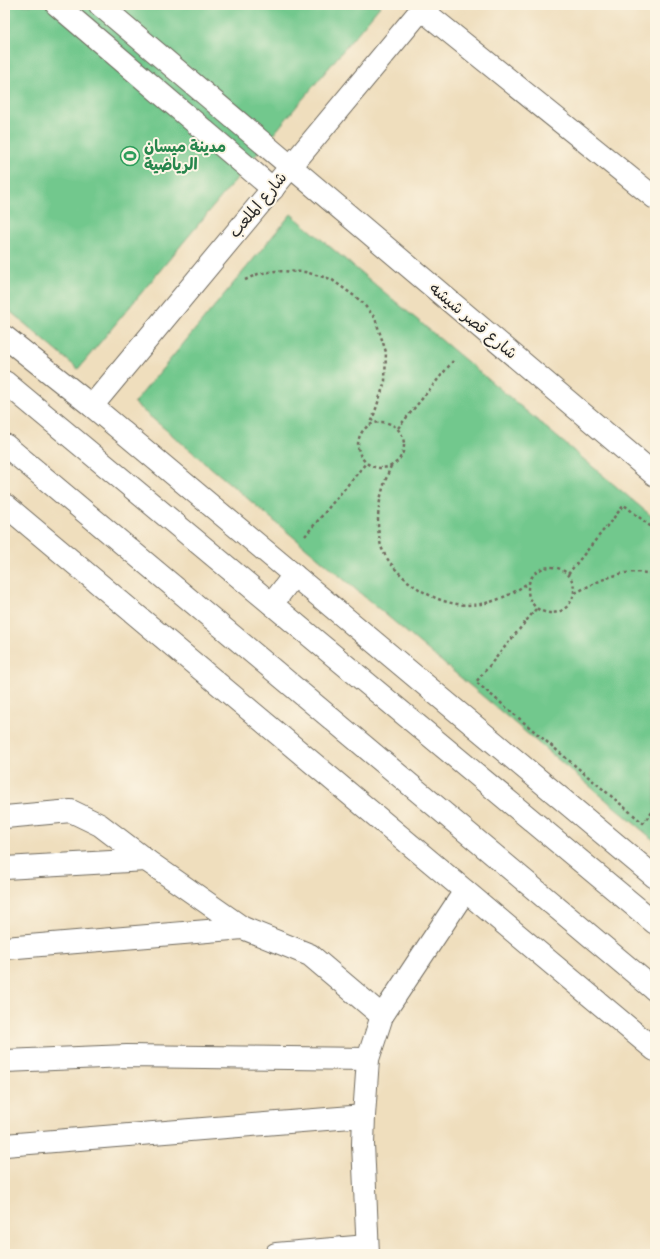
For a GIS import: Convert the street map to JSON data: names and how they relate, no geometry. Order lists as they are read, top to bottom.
{
  "streets": {
    "street": ["شارع الملعب", "شارع قصر شيشه"]
  },
  "crossings": [
    ["شارع الملعب", "شارع قصر شيشه"]
  ],
  "places": {
    "sports": ["مدينة ميسان الرياضية"]
  }
}
